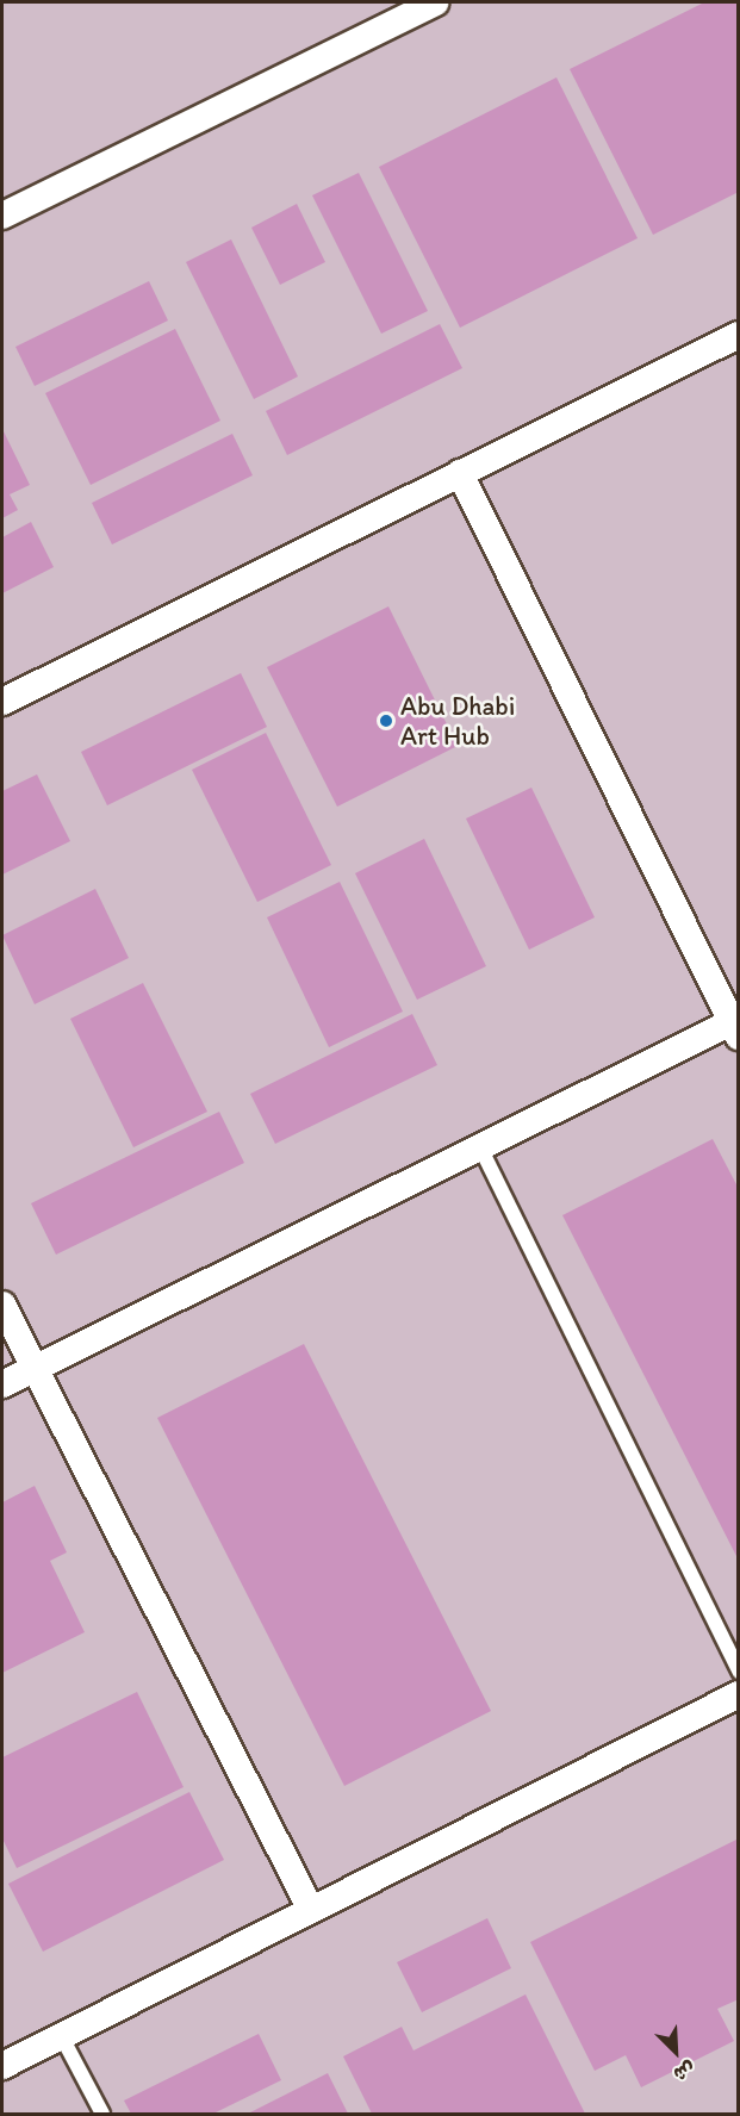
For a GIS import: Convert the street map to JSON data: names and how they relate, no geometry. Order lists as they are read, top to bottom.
{
  "places": ["Abu Dhabi Art Hub"],
  "north": "bottom right"
}
